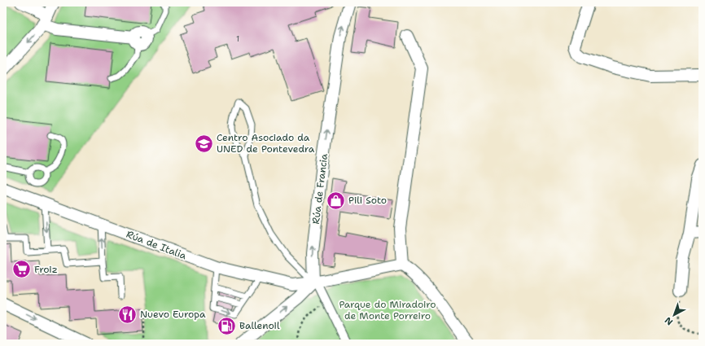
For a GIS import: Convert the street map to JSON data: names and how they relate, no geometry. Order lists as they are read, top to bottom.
{
  "streets": {
    "street": ["Rúa de Francia", "Rúa de Italia"]
  },
  "crossings": [
    ["Rúa de Francia", "Rúa de Italia"]
  ],
  "parks": ["Parque do Miradoiro de Monte Porreiro"],
  "places": {
    "school or university": ["Centro Asociado da UNED de Pontevedra"],
    "shop": ["Pili Soto"],
    "supermarket": ["Froiz"],
    "restaurant": ["Nuevo Europa"],
    "fuel station": ["Ballenoil"]
  },
  "house_numbers": ["1"],
  "north": "bottom left"
}
